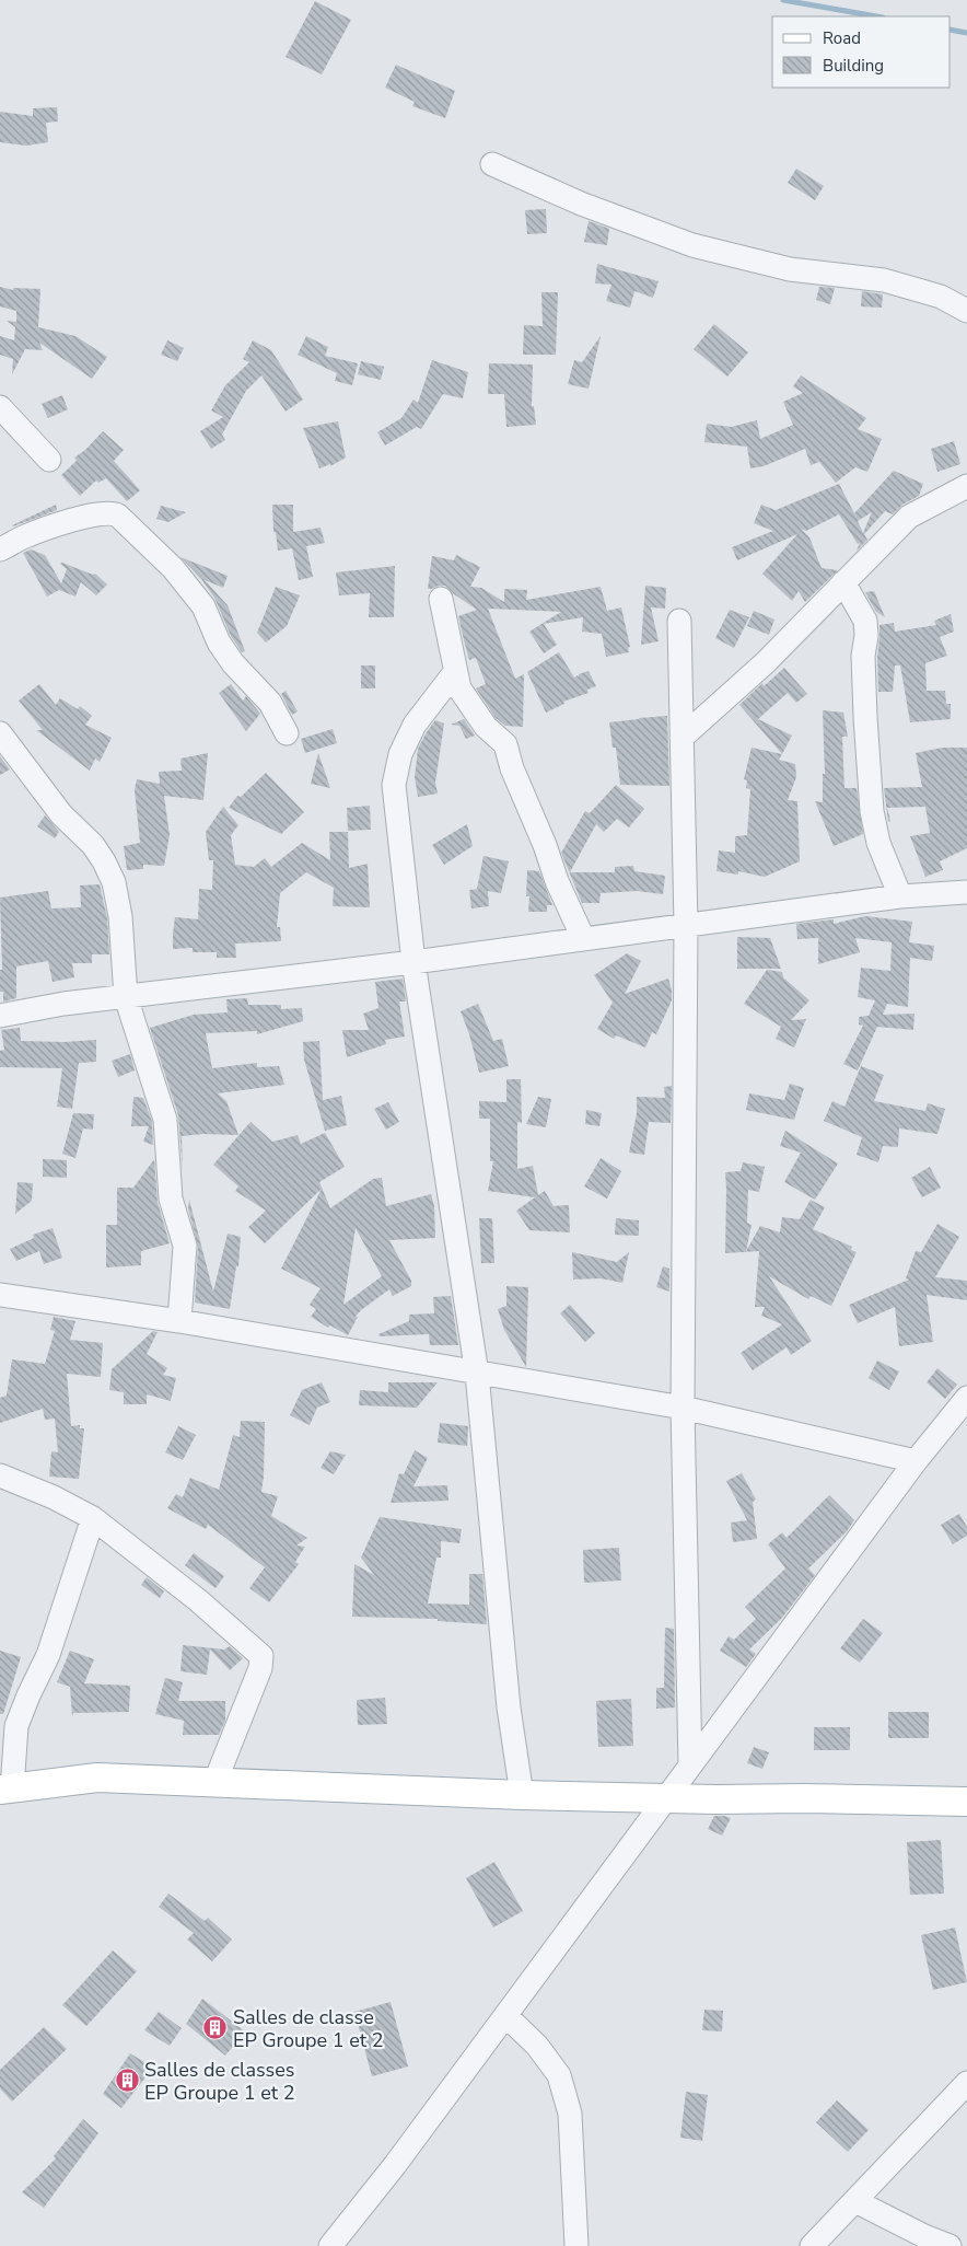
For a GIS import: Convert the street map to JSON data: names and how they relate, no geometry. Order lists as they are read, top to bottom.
{
  "places": {
    "building": ["Salles de classe EP Groupe 1 et 2", "Salles de classes EP Groupe 1 et 2"]
  },
  "legend": ["Road", "Building"]
}
